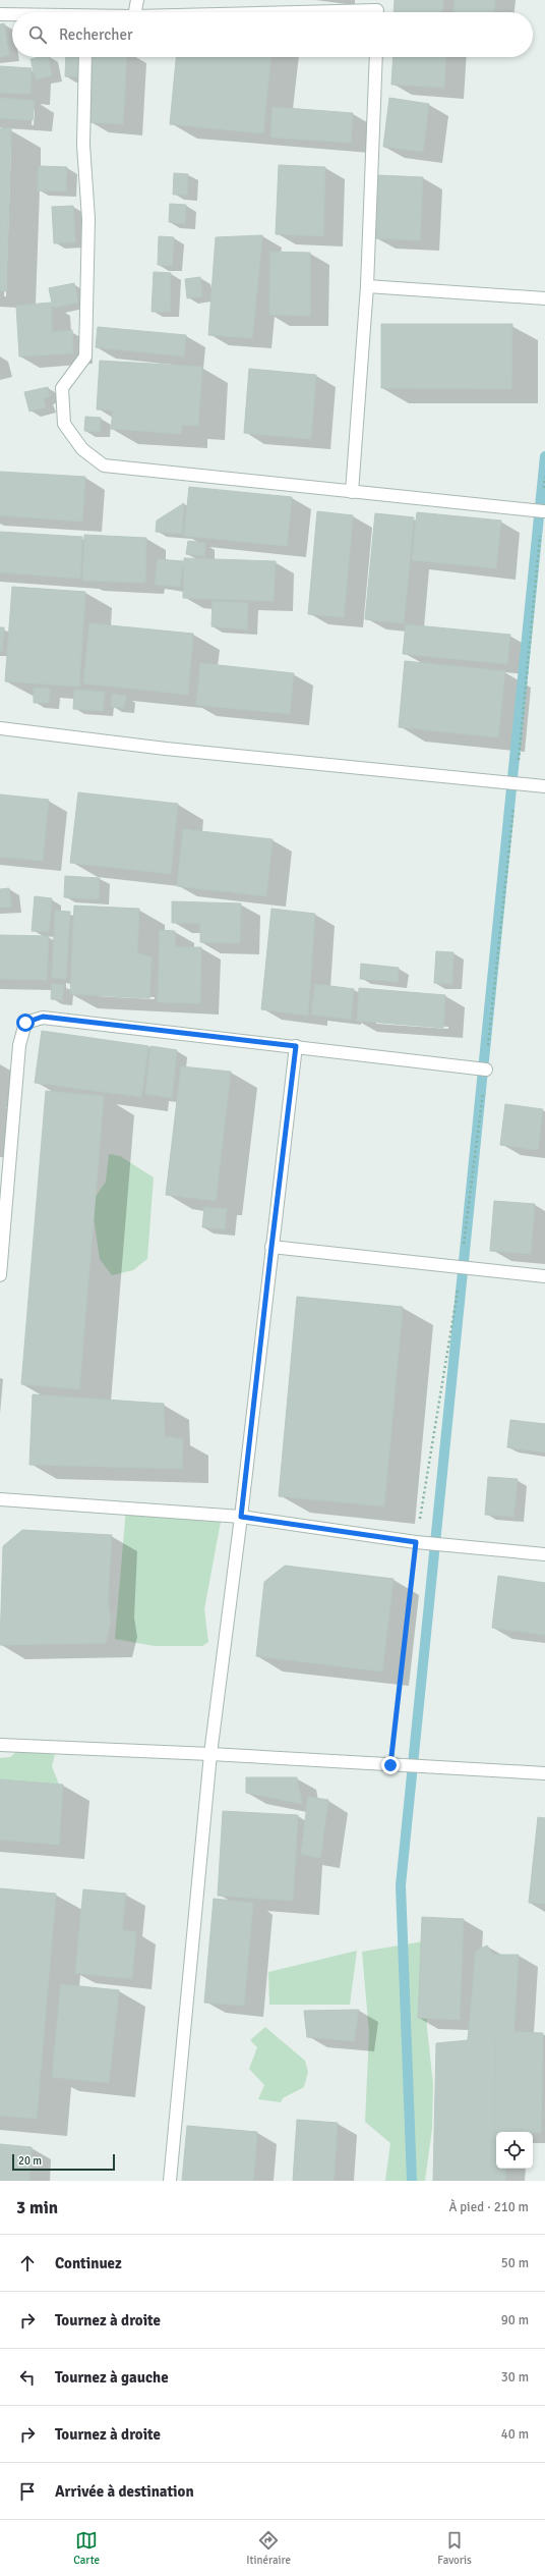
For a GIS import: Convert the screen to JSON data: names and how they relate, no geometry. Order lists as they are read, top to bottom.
{
  "scale_bar": "20 m",
  "page": {
    "search": "Rechercher",
    "scale": "20 m",
    "heading": ["3 min", "À pied · 210 m"],
    "list": [
      ["Continuez", "50 m"],
      ["Tournez à droite", "90 m"],
      ["Tournez à gauche", "30 m"],
      ["Tournez à droite", "40 m"],
      "Arrivée à destination"
    ],
    "nav": ["Carte", "Itinéraire", "Favoris"]
  }
}
